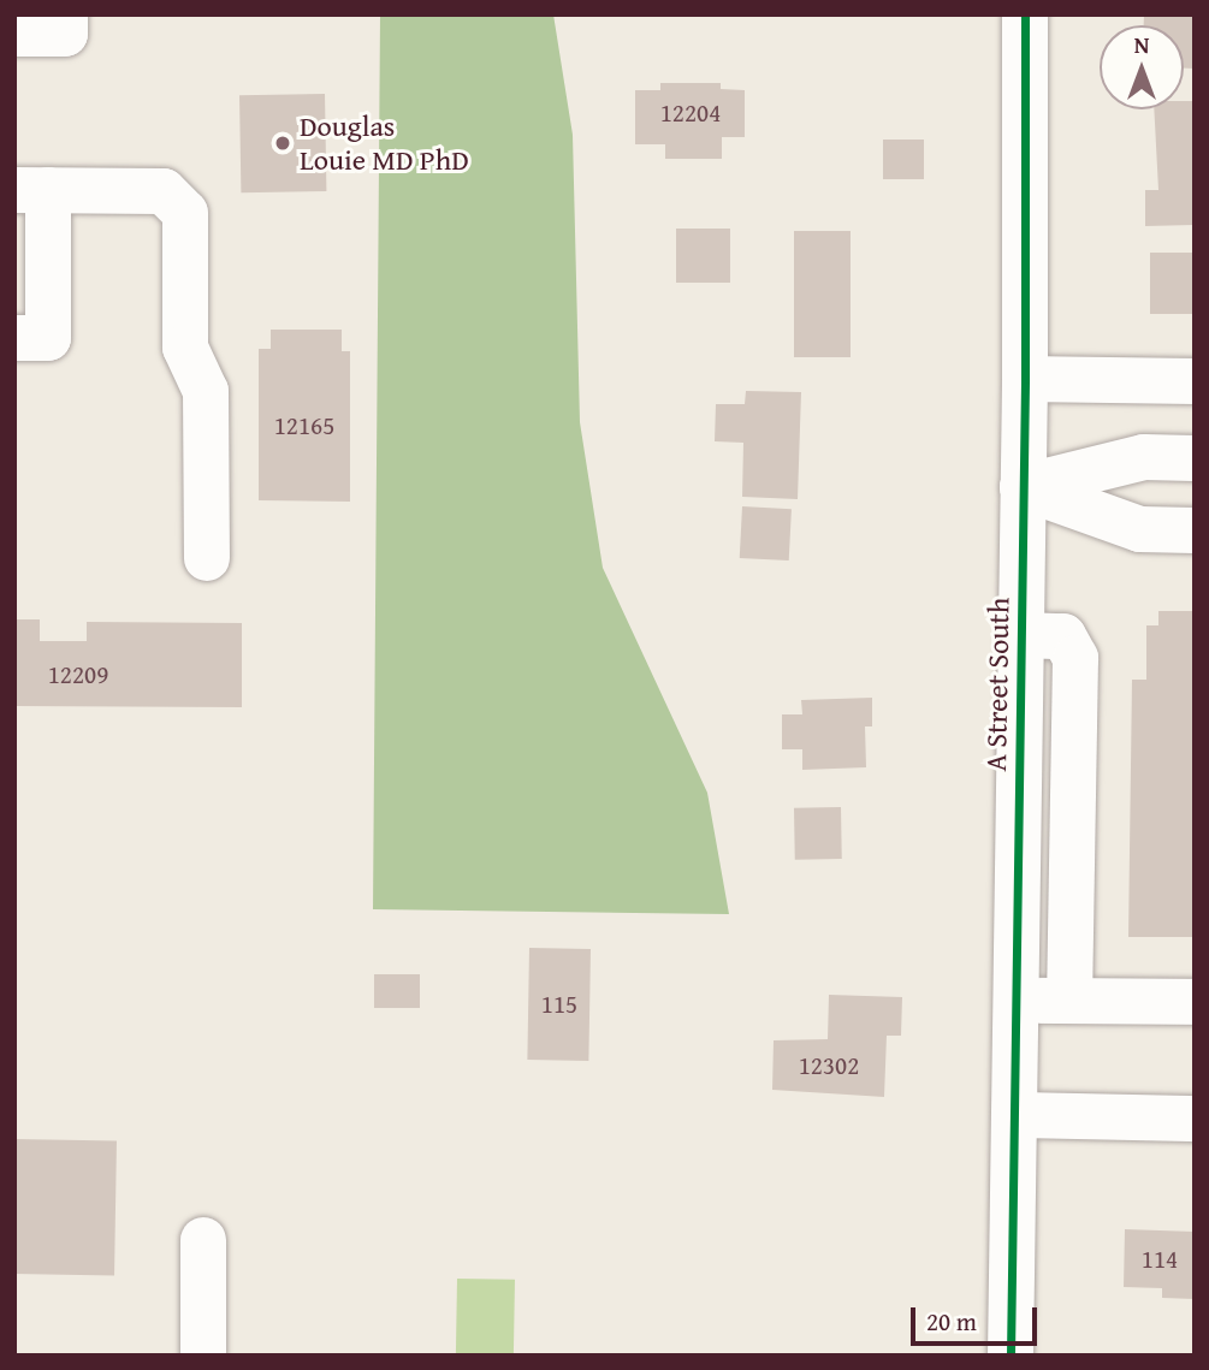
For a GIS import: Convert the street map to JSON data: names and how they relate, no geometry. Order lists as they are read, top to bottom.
{
  "streets": {
    "street": ["A Street South"]
  },
  "places": ["Douglas Louie MD PhD"],
  "house_numbers": [
    "12204",
    "12165",
    "12209",
    "115",
    "12302",
    "114"
  ],
  "scale_bar": "20 m",
  "north": "top"
}
